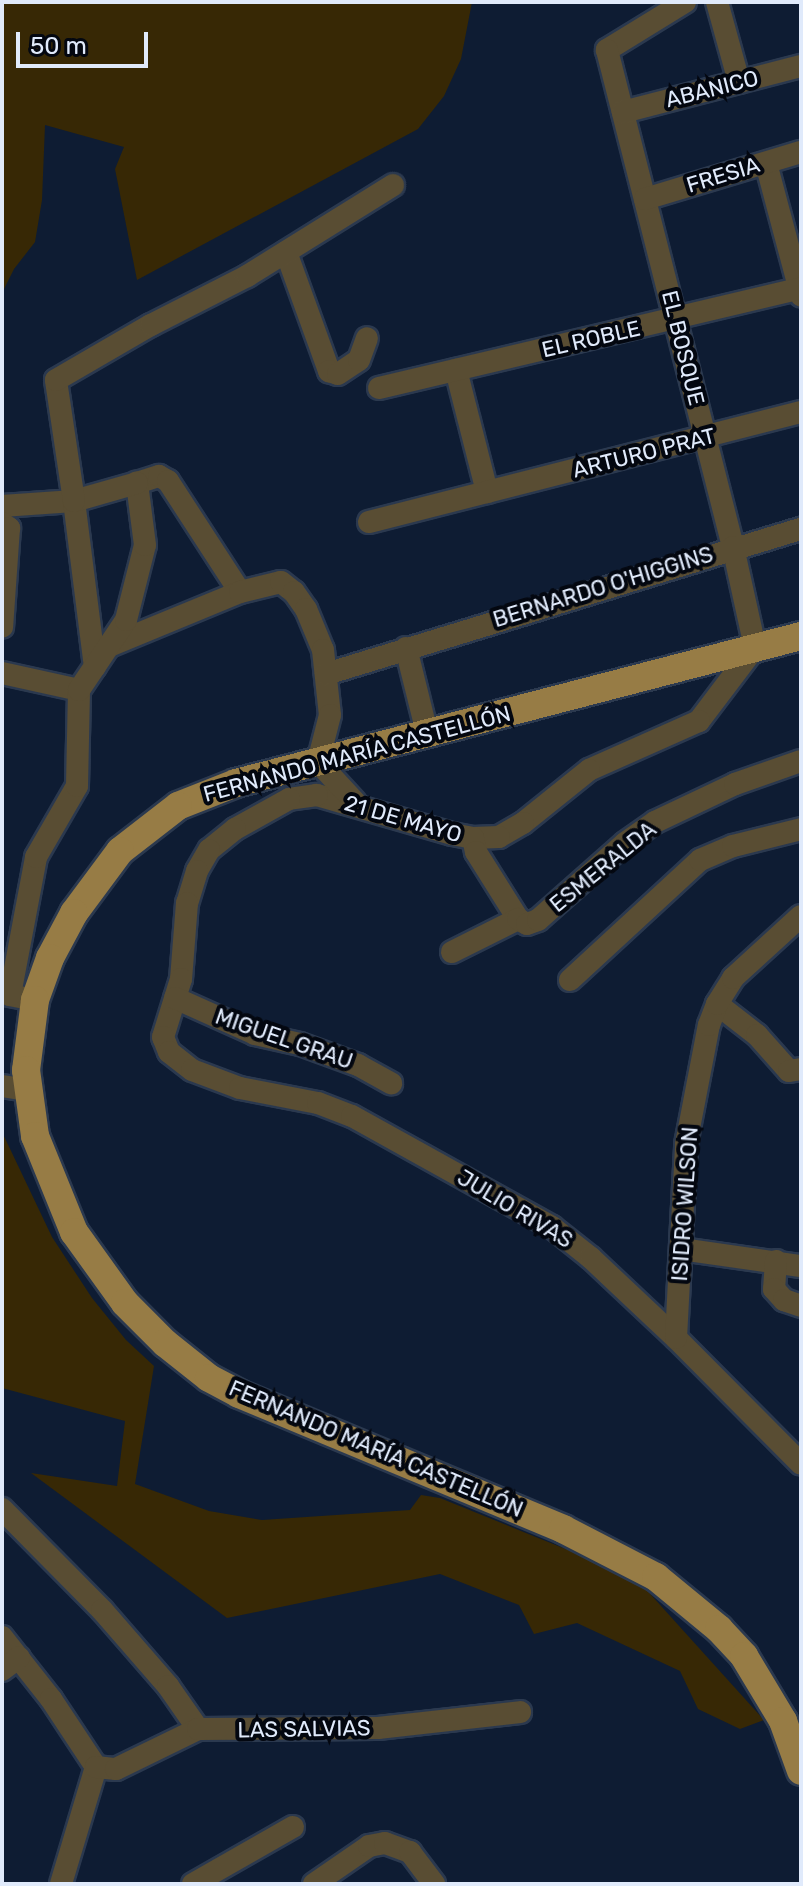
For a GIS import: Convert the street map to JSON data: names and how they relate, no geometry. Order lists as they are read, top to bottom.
{
  "streets": {
    "main road": ["FERNANDO MARÍA CASTELLÓN"],
    "street": [
      "ABANICO",
      "FRESIA",
      "EL ROBLE",
      "EL BOSQUE",
      "ARTURO PRAT",
      "BERNARDO O'HIGGINS",
      "21 DE MAYO",
      "ESMERALDA",
      "MIGUEL GRAU",
      "ISIDRO WILSON",
      "JULIO RIVAS",
      "LAS SALVIAS"
    ]
  },
  "crossings": [
    ["ABANICO", "EL BOSQUE"],
    ["FRESIA", "EL BOSQUE"],
    ["EL ROBLE", "EL BOSQUE"],
    ["EL BOSQUE", "ARTURO PRAT"],
    ["EL BOSQUE", "BERNARDO O'HIGGINS"],
    ["EL BOSQUE", "FERNANDO MARÍA CASTELLÓN"],
    ["EL BOSQUE", "21 DE MAYO"],
    ["FERNANDO MARÍA CASTELLÓN", "21 DE MAYO"],
    ["21 DE MAYO", "MIGUEL GRAU"],
    ["21 DE MAYO", "JULIO RIVAS"],
    ["ISIDRO WILSON", "JULIO RIVAS"]
  ],
  "scale_bar": "50 m"
}
